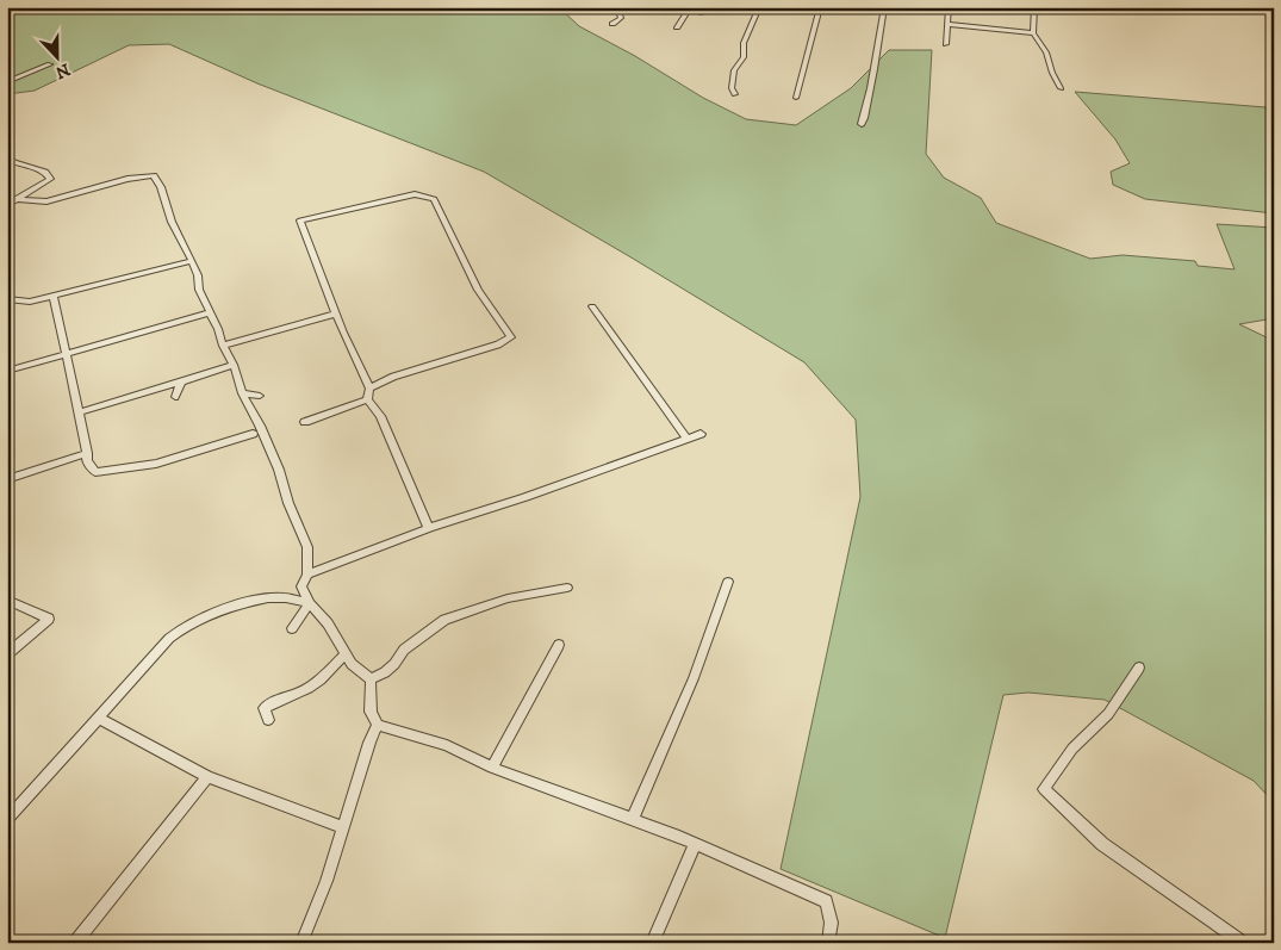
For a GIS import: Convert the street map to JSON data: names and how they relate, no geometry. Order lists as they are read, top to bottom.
{
  "north": "bottom"
}
